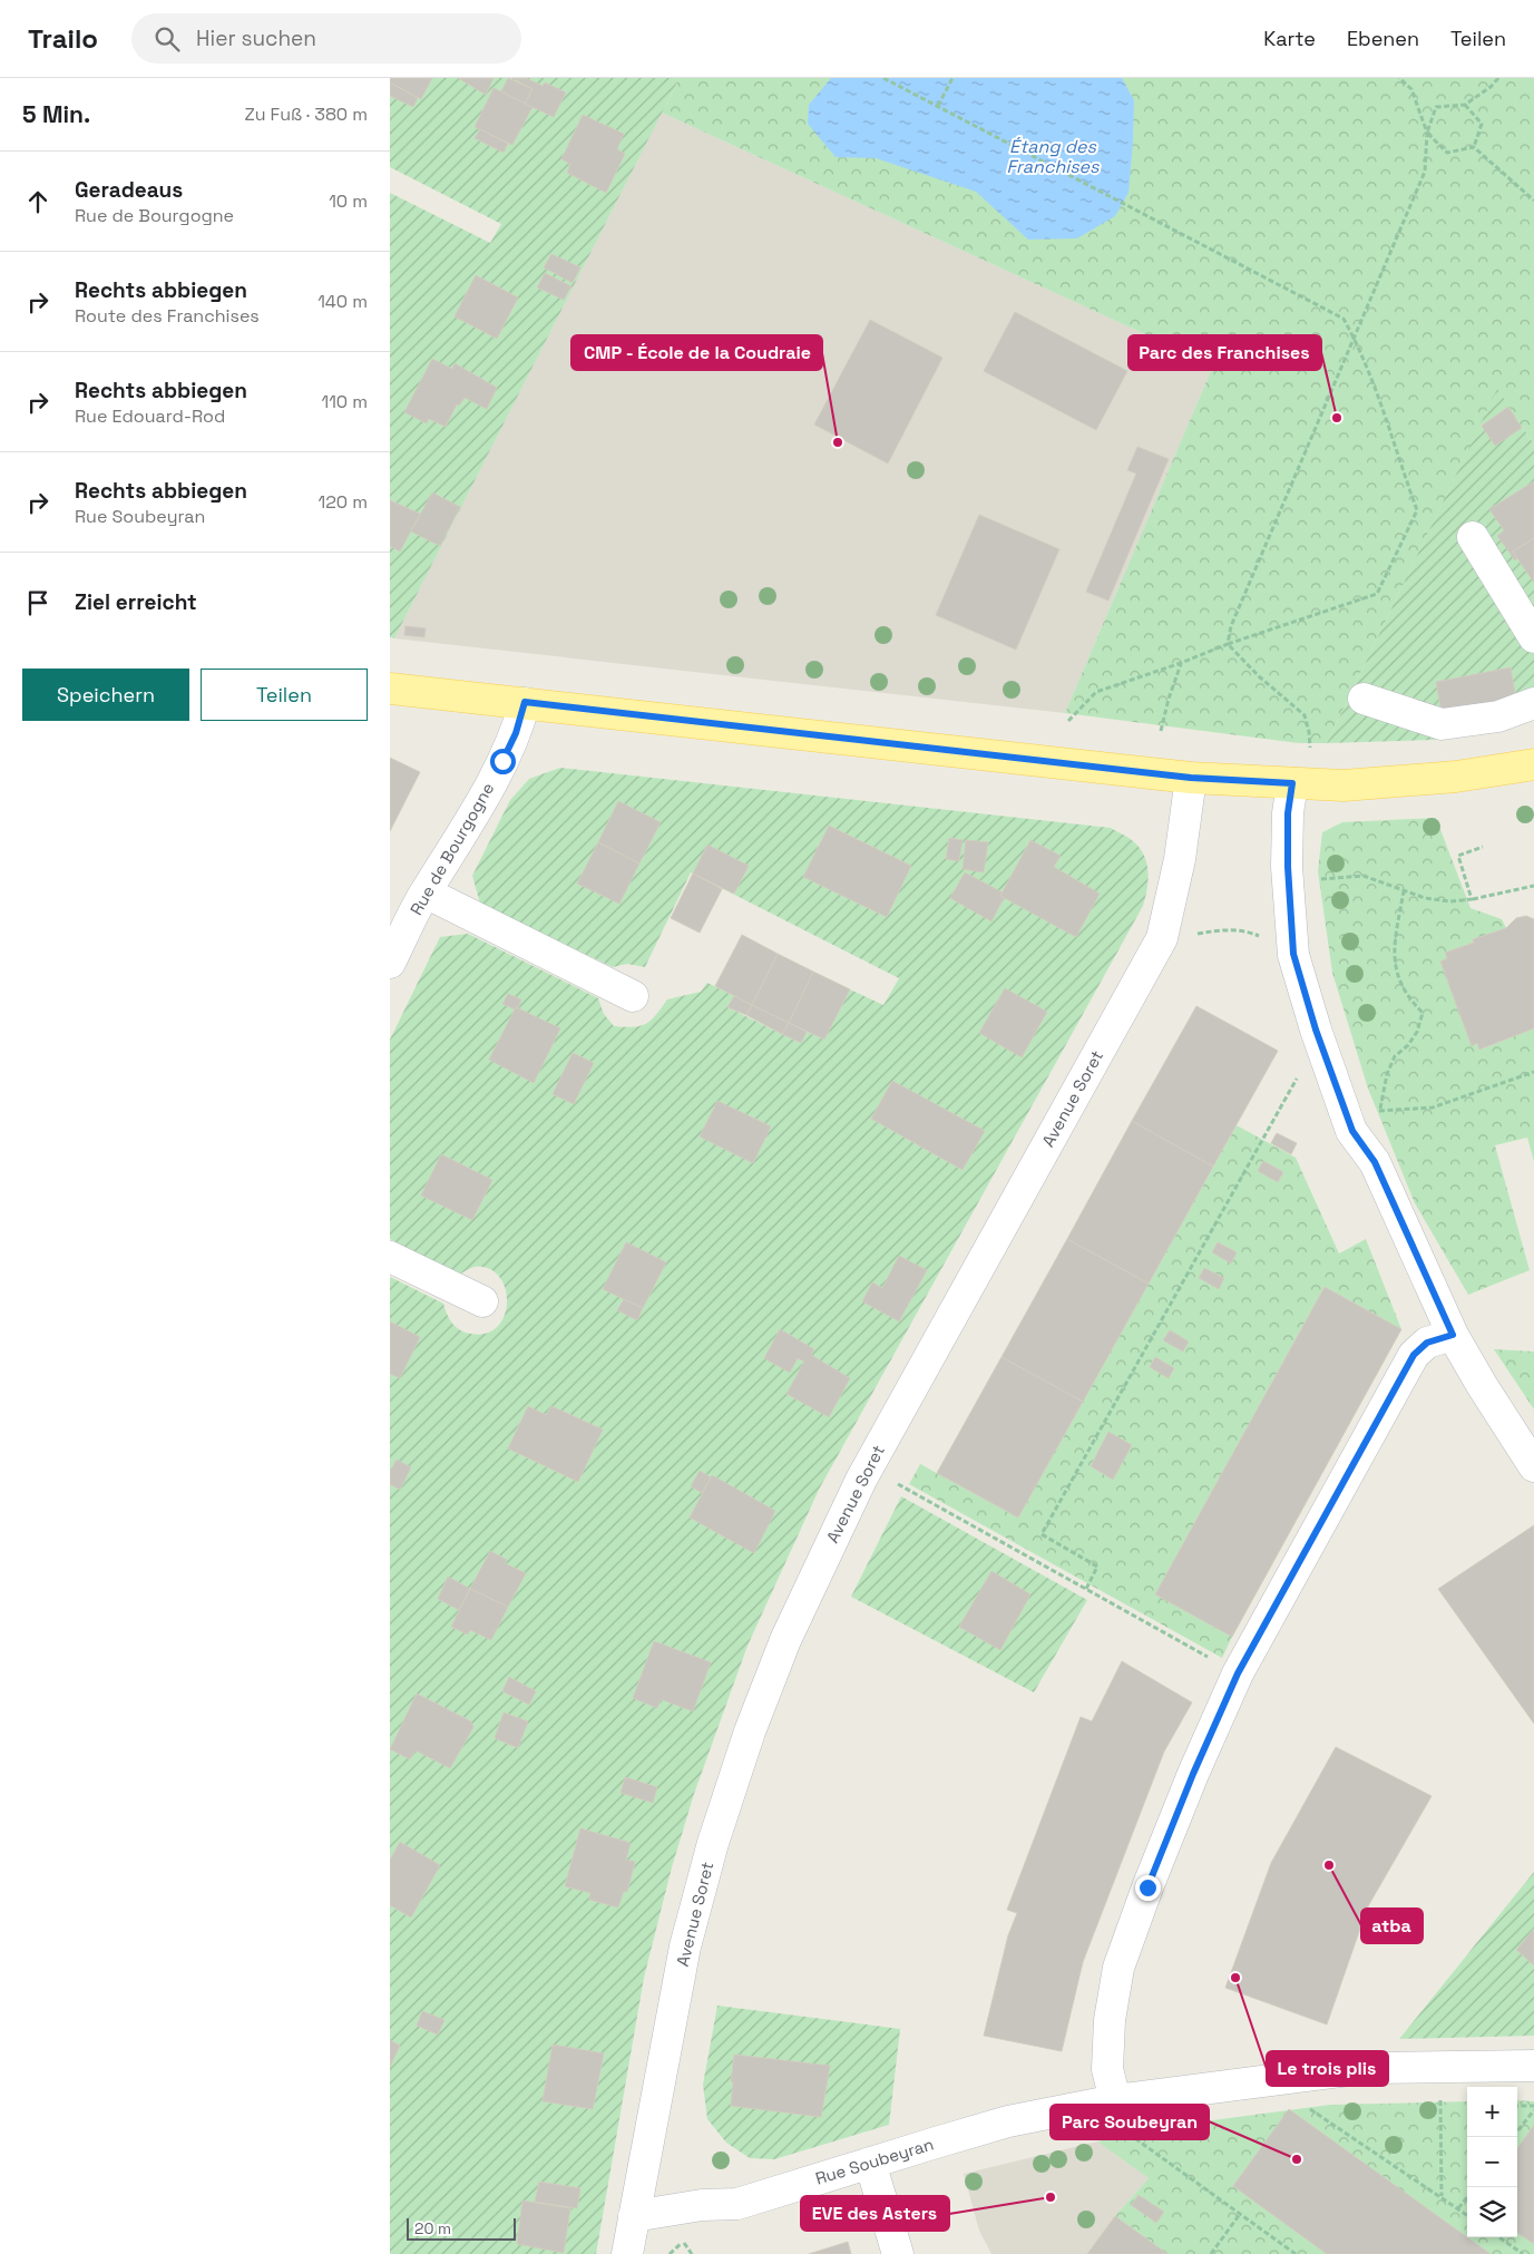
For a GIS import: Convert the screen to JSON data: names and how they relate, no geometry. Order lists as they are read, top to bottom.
{
  "streets": {
    "street": ["Rue de Bourgogne", "Avenue Soret", "Rue Soubeyran"]
  },
  "crossings": [
    ["Avenue Soret", "Rue Soubeyran"]
  ],
  "water": ["Étang des Franchises"],
  "places": [
    "Parc des Franchises",
    "CMP - École de la Coudraie",
    "atba",
    "Le trois plis",
    "Parc Soubeyran",
    "EVE des Asters"
  ],
  "scale_bar": "20 m",
  "page": {
    "header": "Trailo",
    "search": "Hier suchen",
    "nav": ["Karte", "Ebenen", "Teilen"],
    "heading": ["5 Min.", "Zu Fuß · 380 m"],
    "list": [
      ["Geradeaus", "Rue de Bourgogne", "10 m"],
      ["Rechts abbiegen", "Route des Franchises", "140 m"],
      ["Rechts abbiegen", "Rue Edouard-Rod", "110 m"],
      ["Rechts abbiegen", "Rue Soubeyran", "120 m"],
      "Ziel erreicht"
    ],
    "buttons": ["Speichern", "Teilen"],
    "map_buttons": ["+", "−"],
    "scale": "20 m"
  }
}
